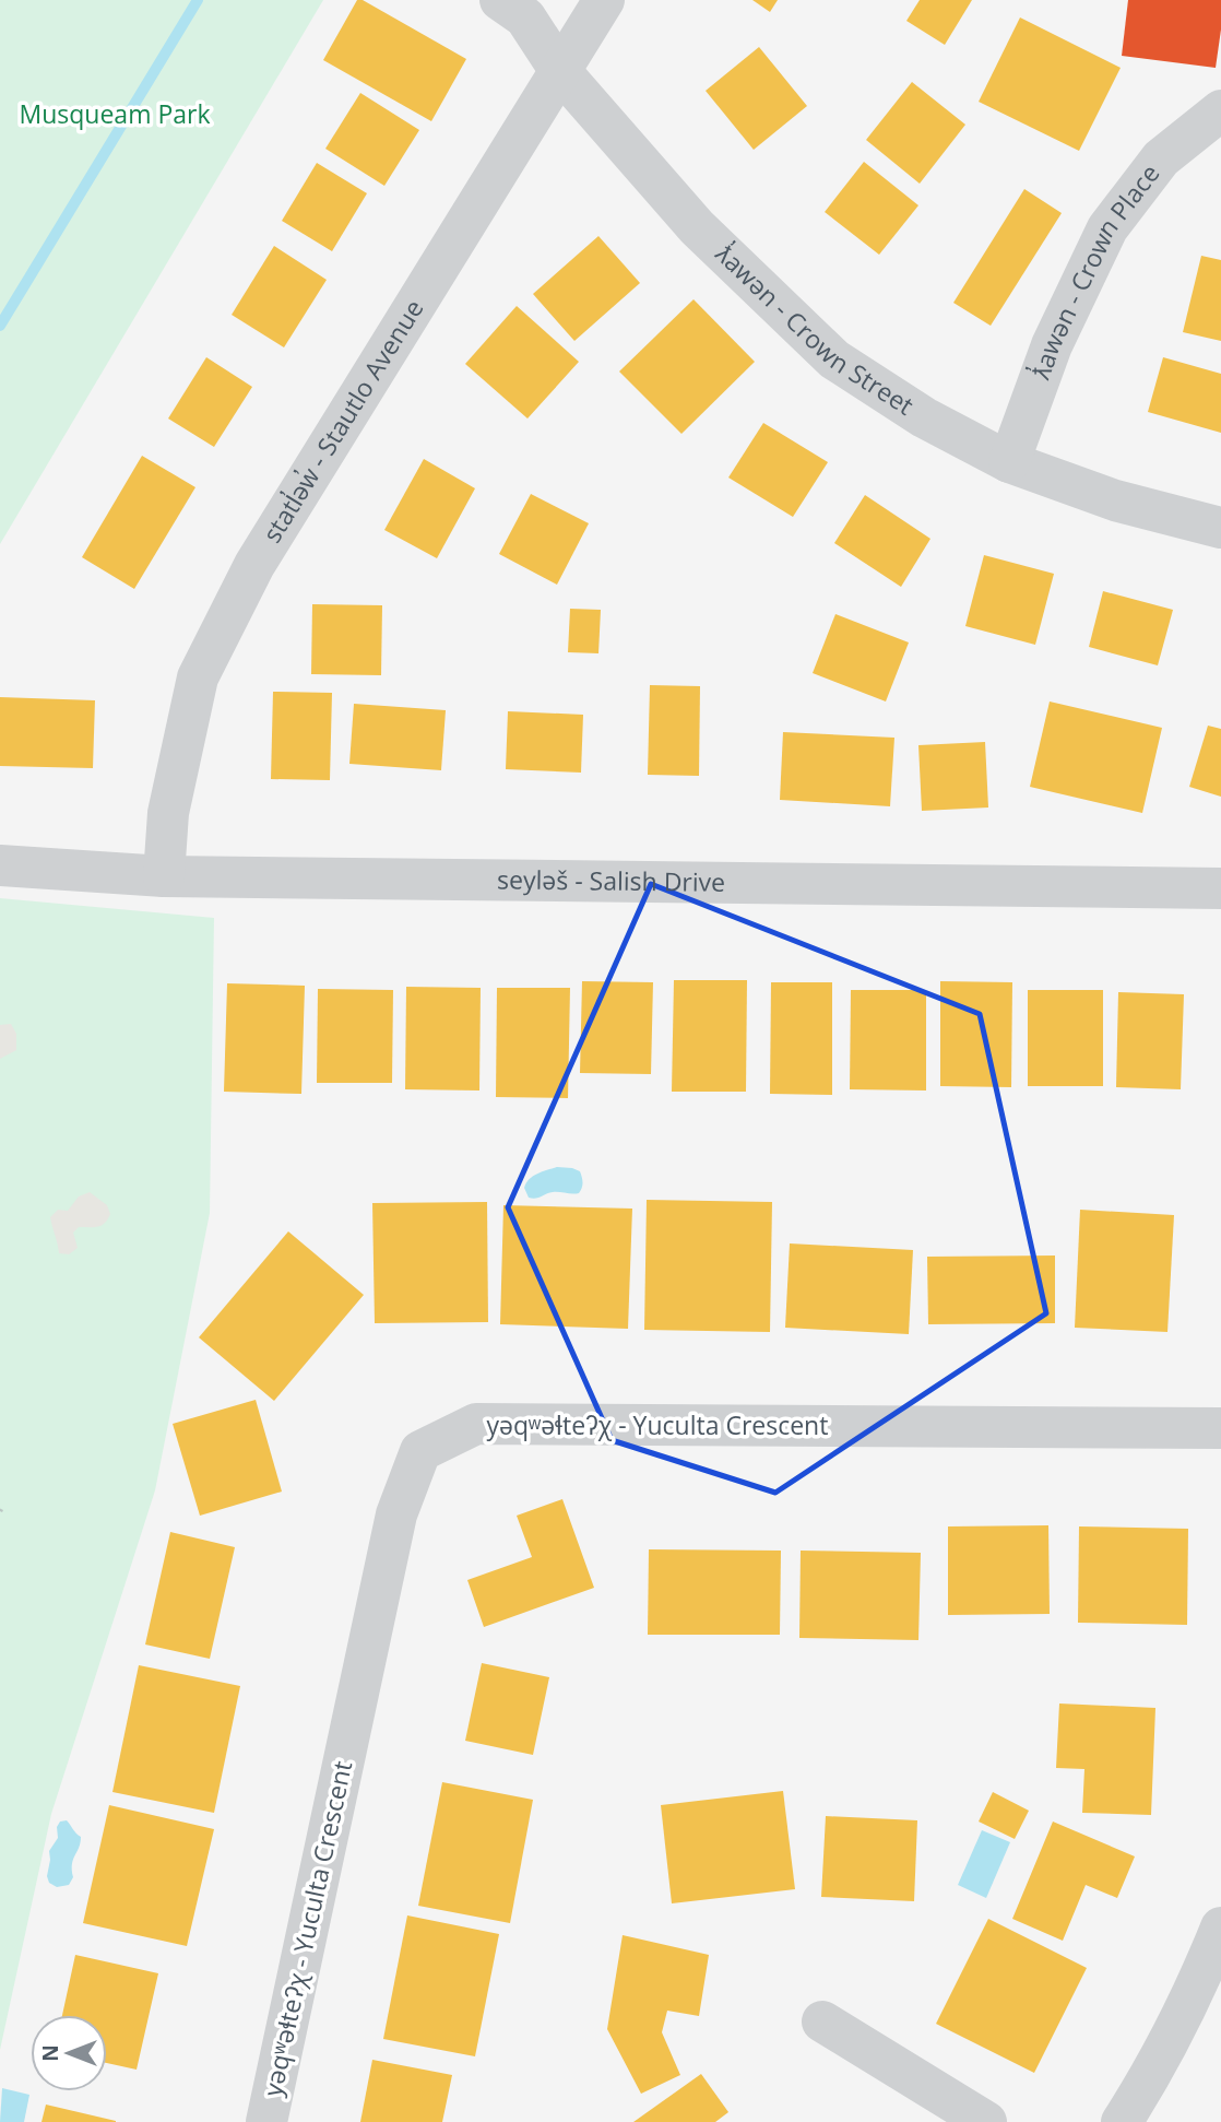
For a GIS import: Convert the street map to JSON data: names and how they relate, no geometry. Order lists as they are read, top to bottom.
{
  "streets": {
    "street": [
      "ƛ̓awən - Crown Place",
      "ƛ̓awən - Crown Street",
      "statl̓əw̓ - Stautlo Avenue",
      "seyləš - Salish Drive",
      "yəqʷəɬteʔχ - Yuculta Crescent"
    ]
  },
  "crossings": [
    ["ƛ̓awən - Crown Place", "ƛ̓awən - Crown Street"],
    ["ƛ̓awən - Crown Street", "statl̓əw̓ - Stautlo Avenue"],
    ["statl̓əw̓ - Stautlo Avenue", "seyləš - Salish Drive"]
  ],
  "parks": ["Musqueam Park"],
  "north": "left"
}
